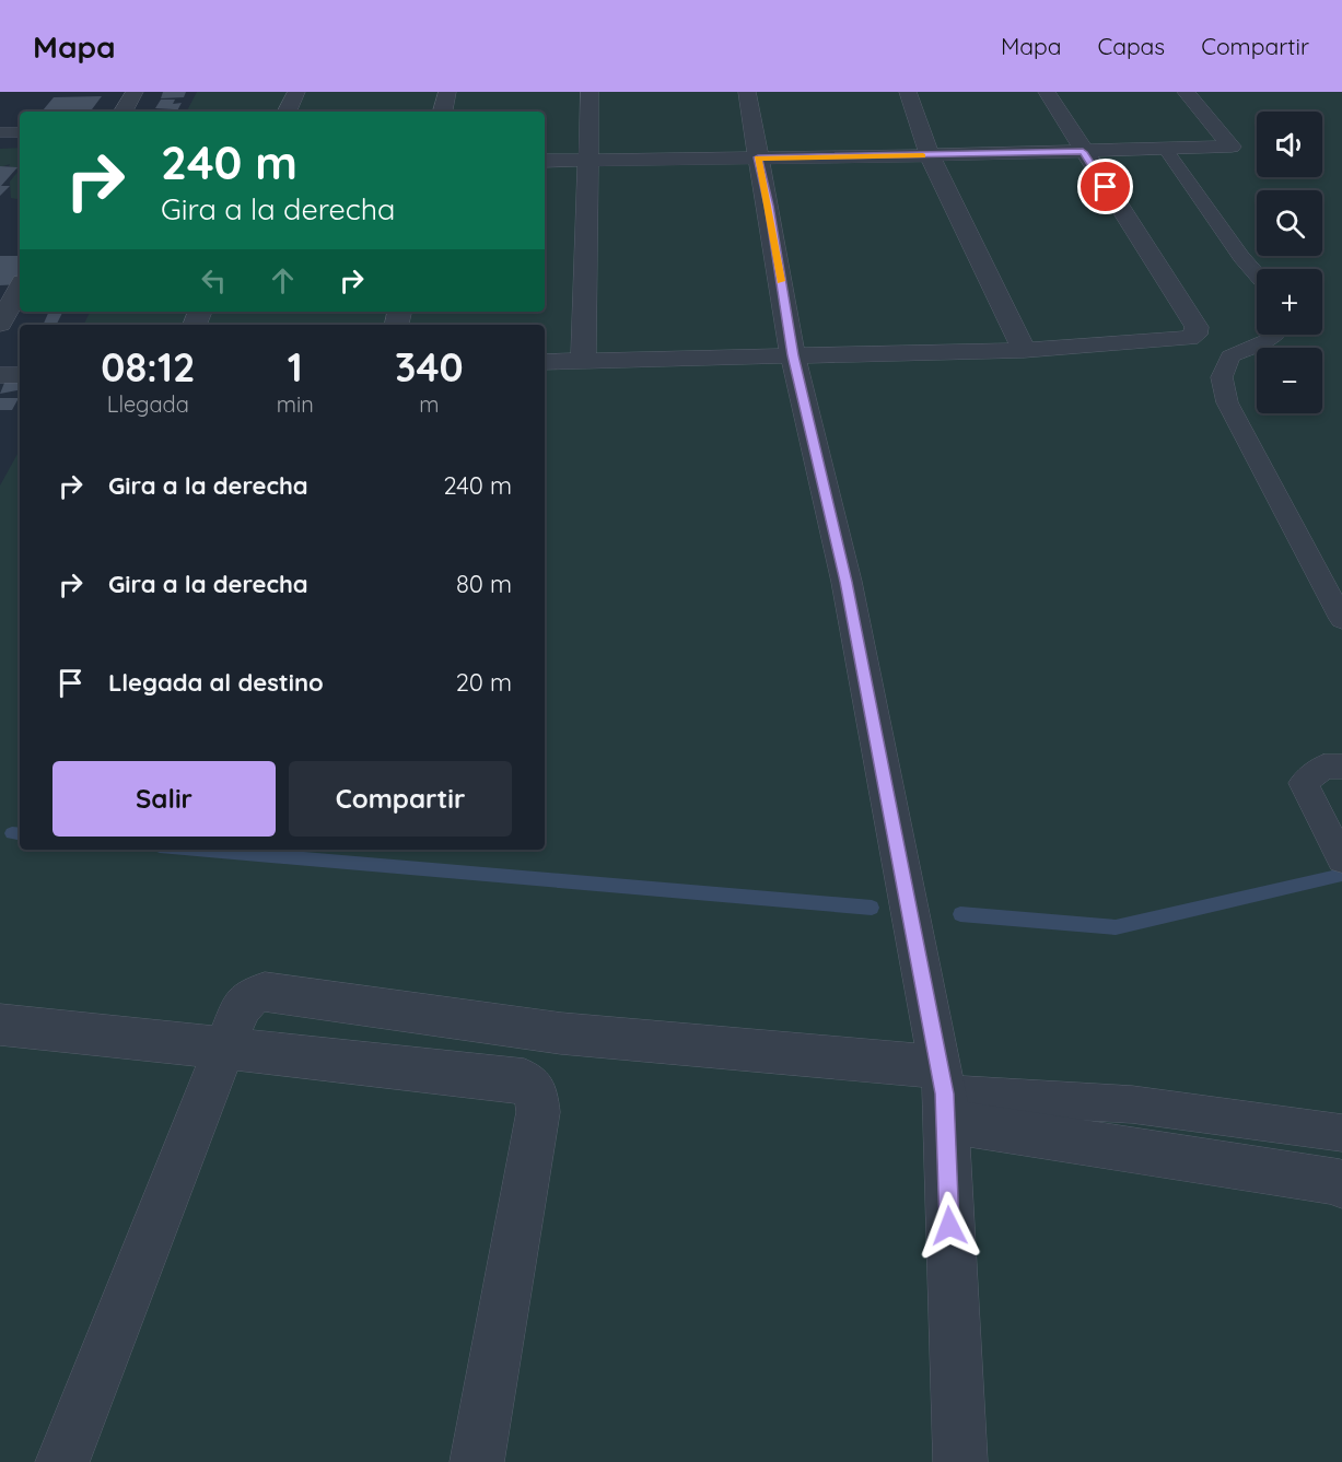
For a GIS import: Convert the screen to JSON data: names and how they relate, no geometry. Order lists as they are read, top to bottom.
{
  "page": {
    "header": "Mapa",
    "nav": ["Mapa", "Capas", "Compartir"],
    "map_buttons": ["+", "−"],
    "turn": ["240 m", "Gira a la derecha"],
    "eta": [
      "08:12",
      "Llegada",
      "1",
      "min",
      "340",
      "m"
    ],
    "list": [
      {
        "name": "Gira a la derecha",
        "value": "240 m"
      },
      {
        "name": "Gira a la derecha",
        "value": "80 m"
      },
      {
        "name": "Llegada al destino",
        "value": "20 m"
      }
    ],
    "buttons": ["Salir", "Compartir"]
  }
}
